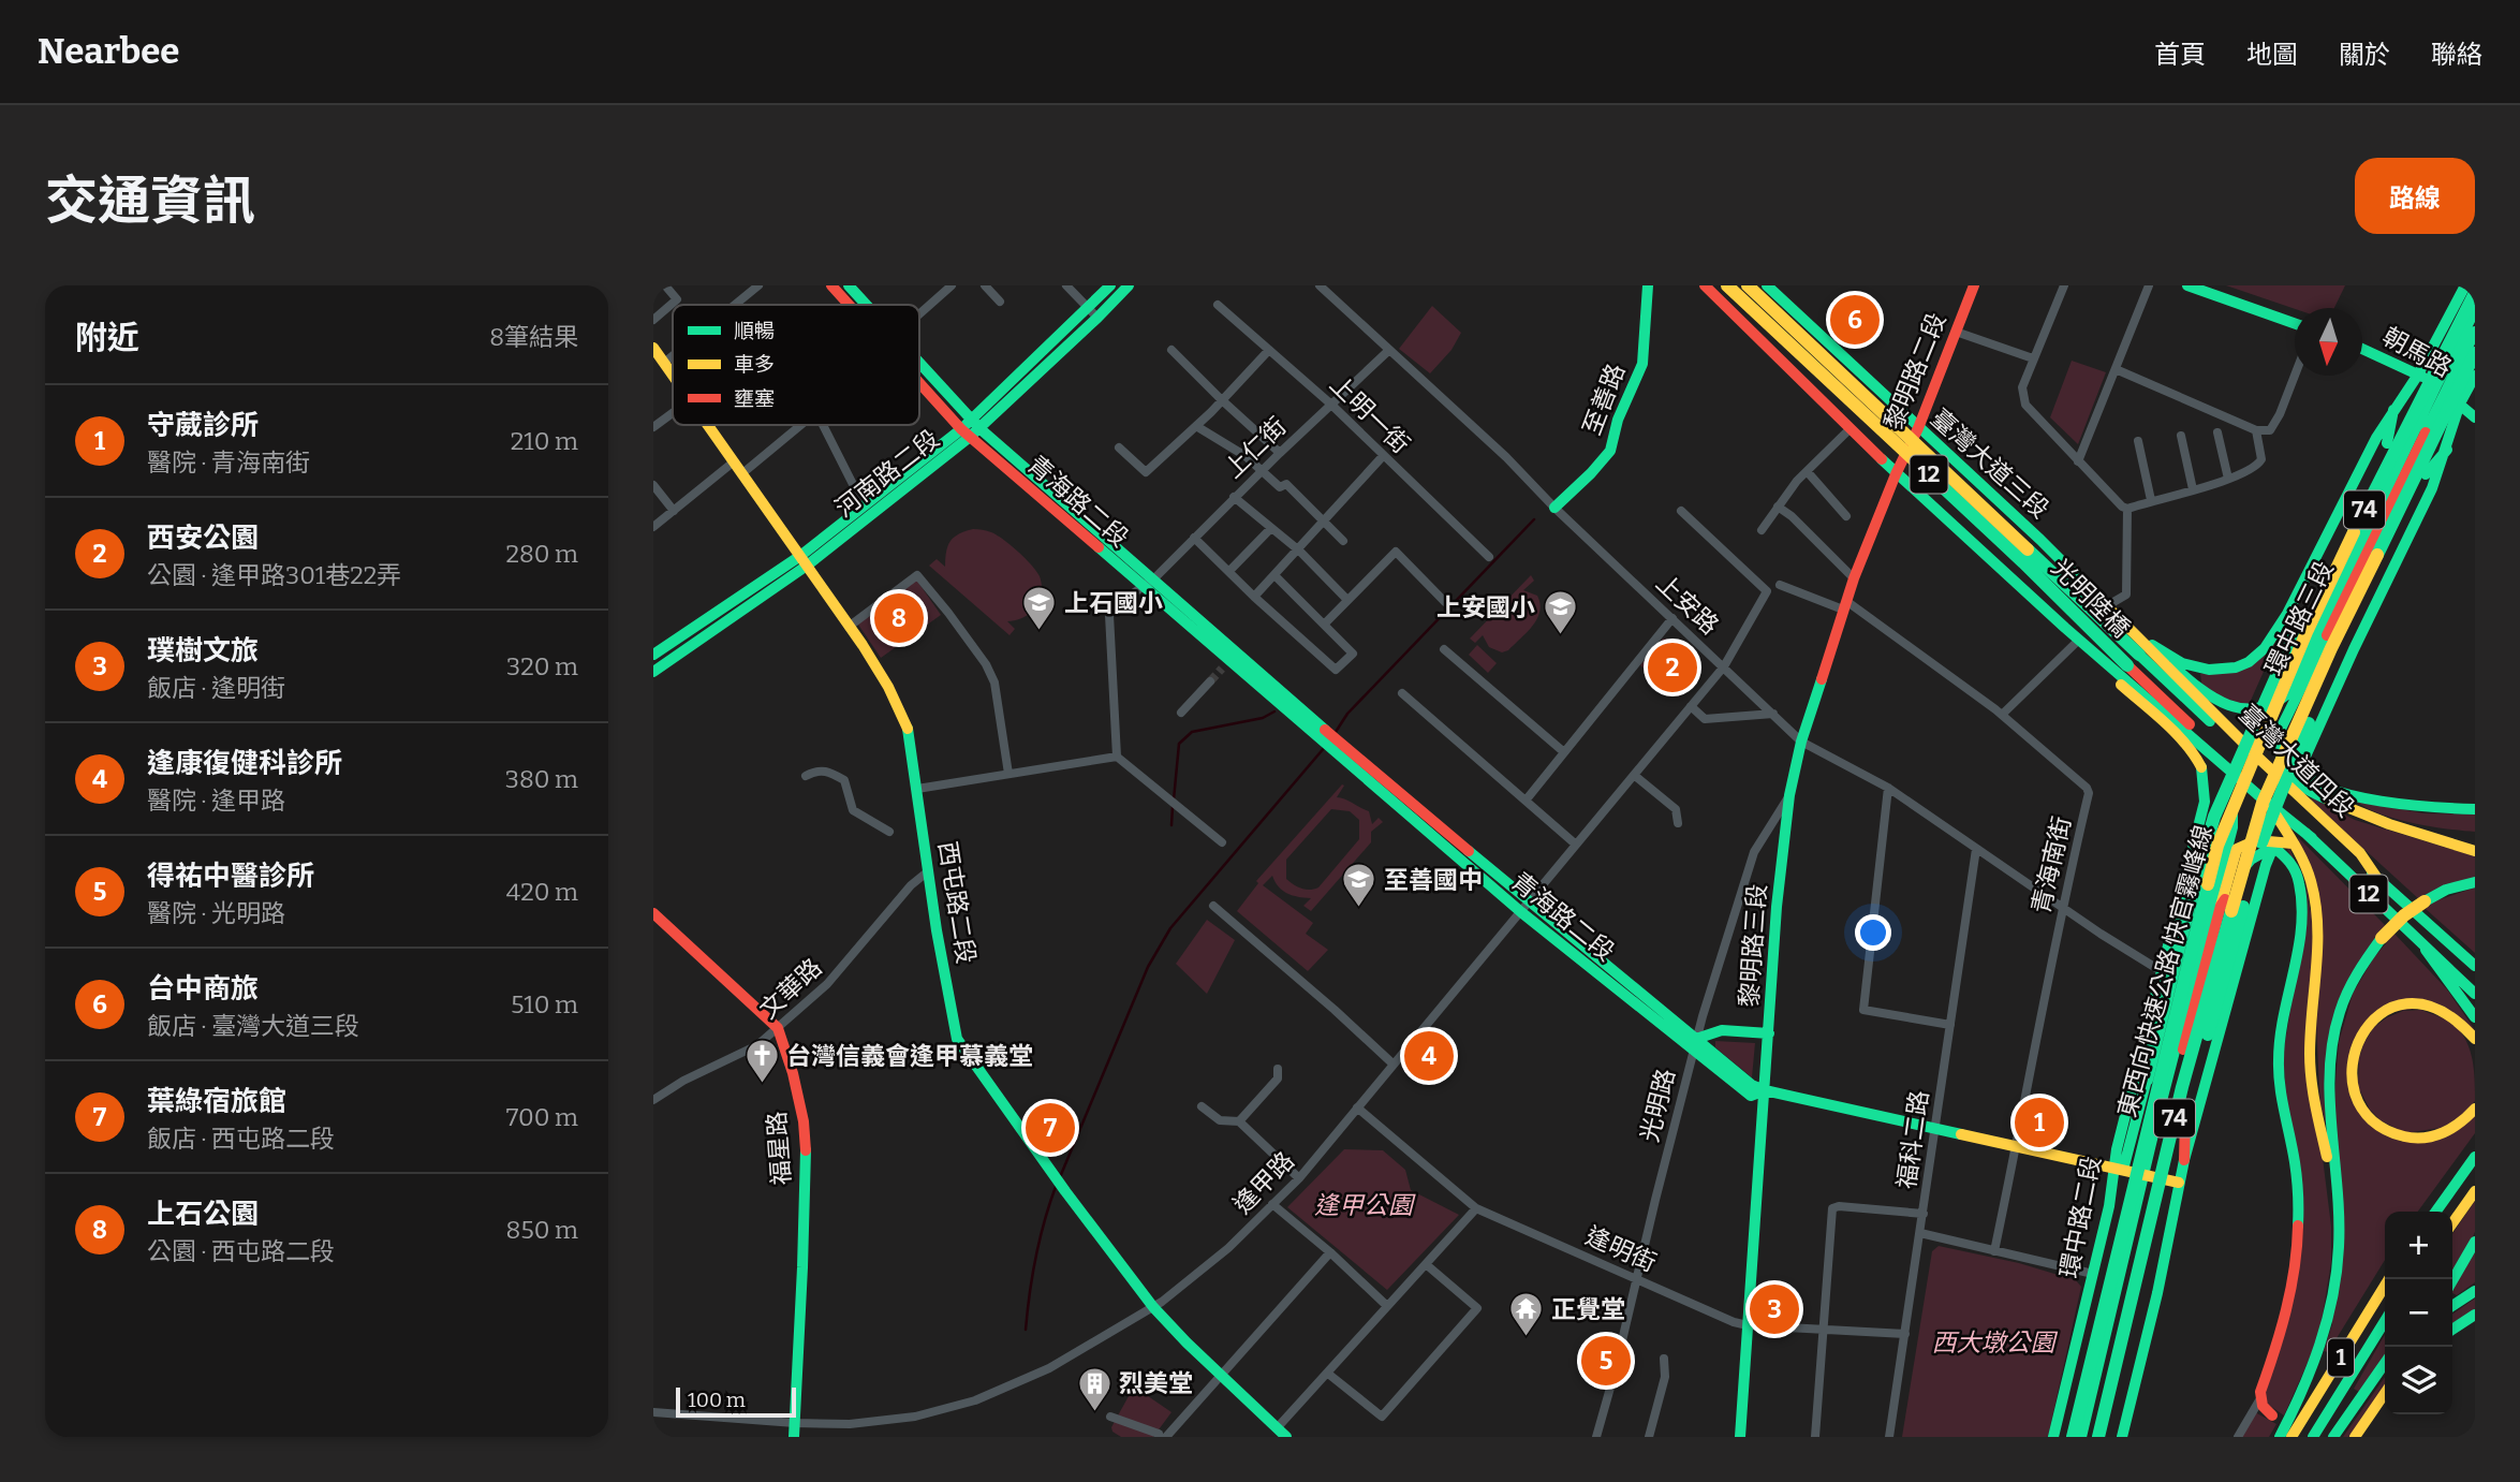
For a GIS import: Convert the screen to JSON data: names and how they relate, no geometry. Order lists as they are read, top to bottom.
{
  "streets": {
    "main road": [
      "朝馬路",
      "黎明路二段",
      "至善路",
      "臺灣大道三段",
      "河南路二段",
      "12",
      "青海路二段",
      "74",
      "光明陸橋",
      "環中路三段",
      "臺灣大道四段",
      "西屯路二段",
      "黎明路三段",
      "東西向快速公路 快官霧峰線",
      "福星路",
      "環中路二段",
      "1"
    ],
    "street": [
      "上明一街",
      "上仁街",
      "上安路",
      "青海南街",
      "文華路",
      "光明路",
      "福科二路",
      "逢甲路",
      "逢明街"
    ]
  },
  "crossings": [
    ["朝馬路", "環中路三段"],
    ["黎明路二段", "臺灣大道三段"],
    ["黎明路二段", "12"],
    ["黎明路二段", "黎明路三段"],
    ["至善路", "上安路"],
    ["上明一街", "上仁街"],
    ["上仁街", "青海路二段"],
    ["上仁街", "上安路"],
    ["臺灣大道三段", "環中路三段"],
    ["臺灣大道三段", "臺灣大道四段"],
    ["河南路二段", "青海路二段"],
    ["河南路二段", "西屯路二段"],
    ["12", "光明陸橋"],
    ["12", "臺灣大道四段"],
    ["12", "黎明路三段"],
    ["12", "環中路二段"],
    ["青海路二段", "74"],
    ["青海路二段", "青海南街"],
    ["青海路二段", "黎明路三段"],
    ["青海路二段", "光明路"],
    ["青海路二段", "福科二路"],
    ["青海路二段", "逢甲路"],
    ["青海路二段", "環中路二段"],
    ["74", "環中路三段"],
    ["74", "臺灣大道四段"],
    ["74", "東西向快速公路 快官霧峰線"],
    ["74", "環中路二段"],
    ["光明陸橋", "臺灣大道四段"],
    ["上安路", "青海南街"],
    ["上安路", "黎明路三段"],
    ["上安路", "福科二路"],
    ["上安路", "逢甲路"],
    ["上安路", "環中路二段"],
    ["臺灣大道四段", "東西向快速公路 快官霧峰線"],
    ["青海南街", "黎明路三段"],
    ["西屯路二段", "文華路"],
    ["西屯路二段", "逢甲路"],
    ["黎明路三段", "光明路"],
    ["黎明路三段", "逢明街"],
    ["文華路", "福星路"],
    ["光明路", "逢明街"],
    ["福科二路", "逢明街"],
    ["福星路", "逢甲路"],
    ["逢甲路", "逢明街"]
  ],
  "parks": ["逢甲公園", "西大墩公園"],
  "places": {
    "school or university": ["上石國小", "上安國小", "至善國中"],
    "church": ["台灣信義會逢甲慕義堂"],
    "temple": ["正覺堂"],
    "building": ["烈美堂"]
  },
  "legend": ["順暢", "車多", "壅塞"],
  "scale_bar": "100 m",
  "north": "bottom",
  "page": {
    "header": "Nearbee",
    "nav": [
      "首頁",
      "地圖",
      "關於",
      "聯絡"
    ],
    "title": "交通資訊",
    "buttons": "路線",
    "heading": ["附近", "8筆結果"],
    "pins": [
      "6",
      "8",
      "2",
      "4",
      "1",
      "7",
      "3",
      "5"
    ],
    "list": [
      {
        "mark": "1",
        "name": "守葳診所",
        "note": "醫院 · 青海南街",
        "value": "210 m"
      },
      {
        "mark": "2",
        "name": "西安公園",
        "note": "公園 · 逢甲路301巷22弄",
        "value": "280 m"
      },
      {
        "mark": "3",
        "name": "璞樹文旅",
        "note": "飯店 · 逢明街",
        "value": "320 m"
      },
      {
        "mark": "4",
        "name": "逢康復健科診所",
        "note": "醫院 · 逢甲路",
        "value": "380 m"
      },
      {
        "mark": "5",
        "name": "得祐中醫診所",
        "note": "醫院 · 光明路",
        "value": "420 m"
      },
      {
        "mark": "6",
        "name": "台中商旅",
        "note": "飯店 · 臺灣大道三段",
        "value": "510 m"
      },
      {
        "mark": "7",
        "name": "葉綠宿旅館",
        "note": "飯店 · 西屯路二段",
        "value": "700 m"
      },
      {
        "mark": "8",
        "name": "上石公園",
        "note": "公園 · 西屯路二段",
        "value": "850 m"
      }
    ],
    "map_buttons": ["+", "−"],
    "scale": "100 m"
  }
}
